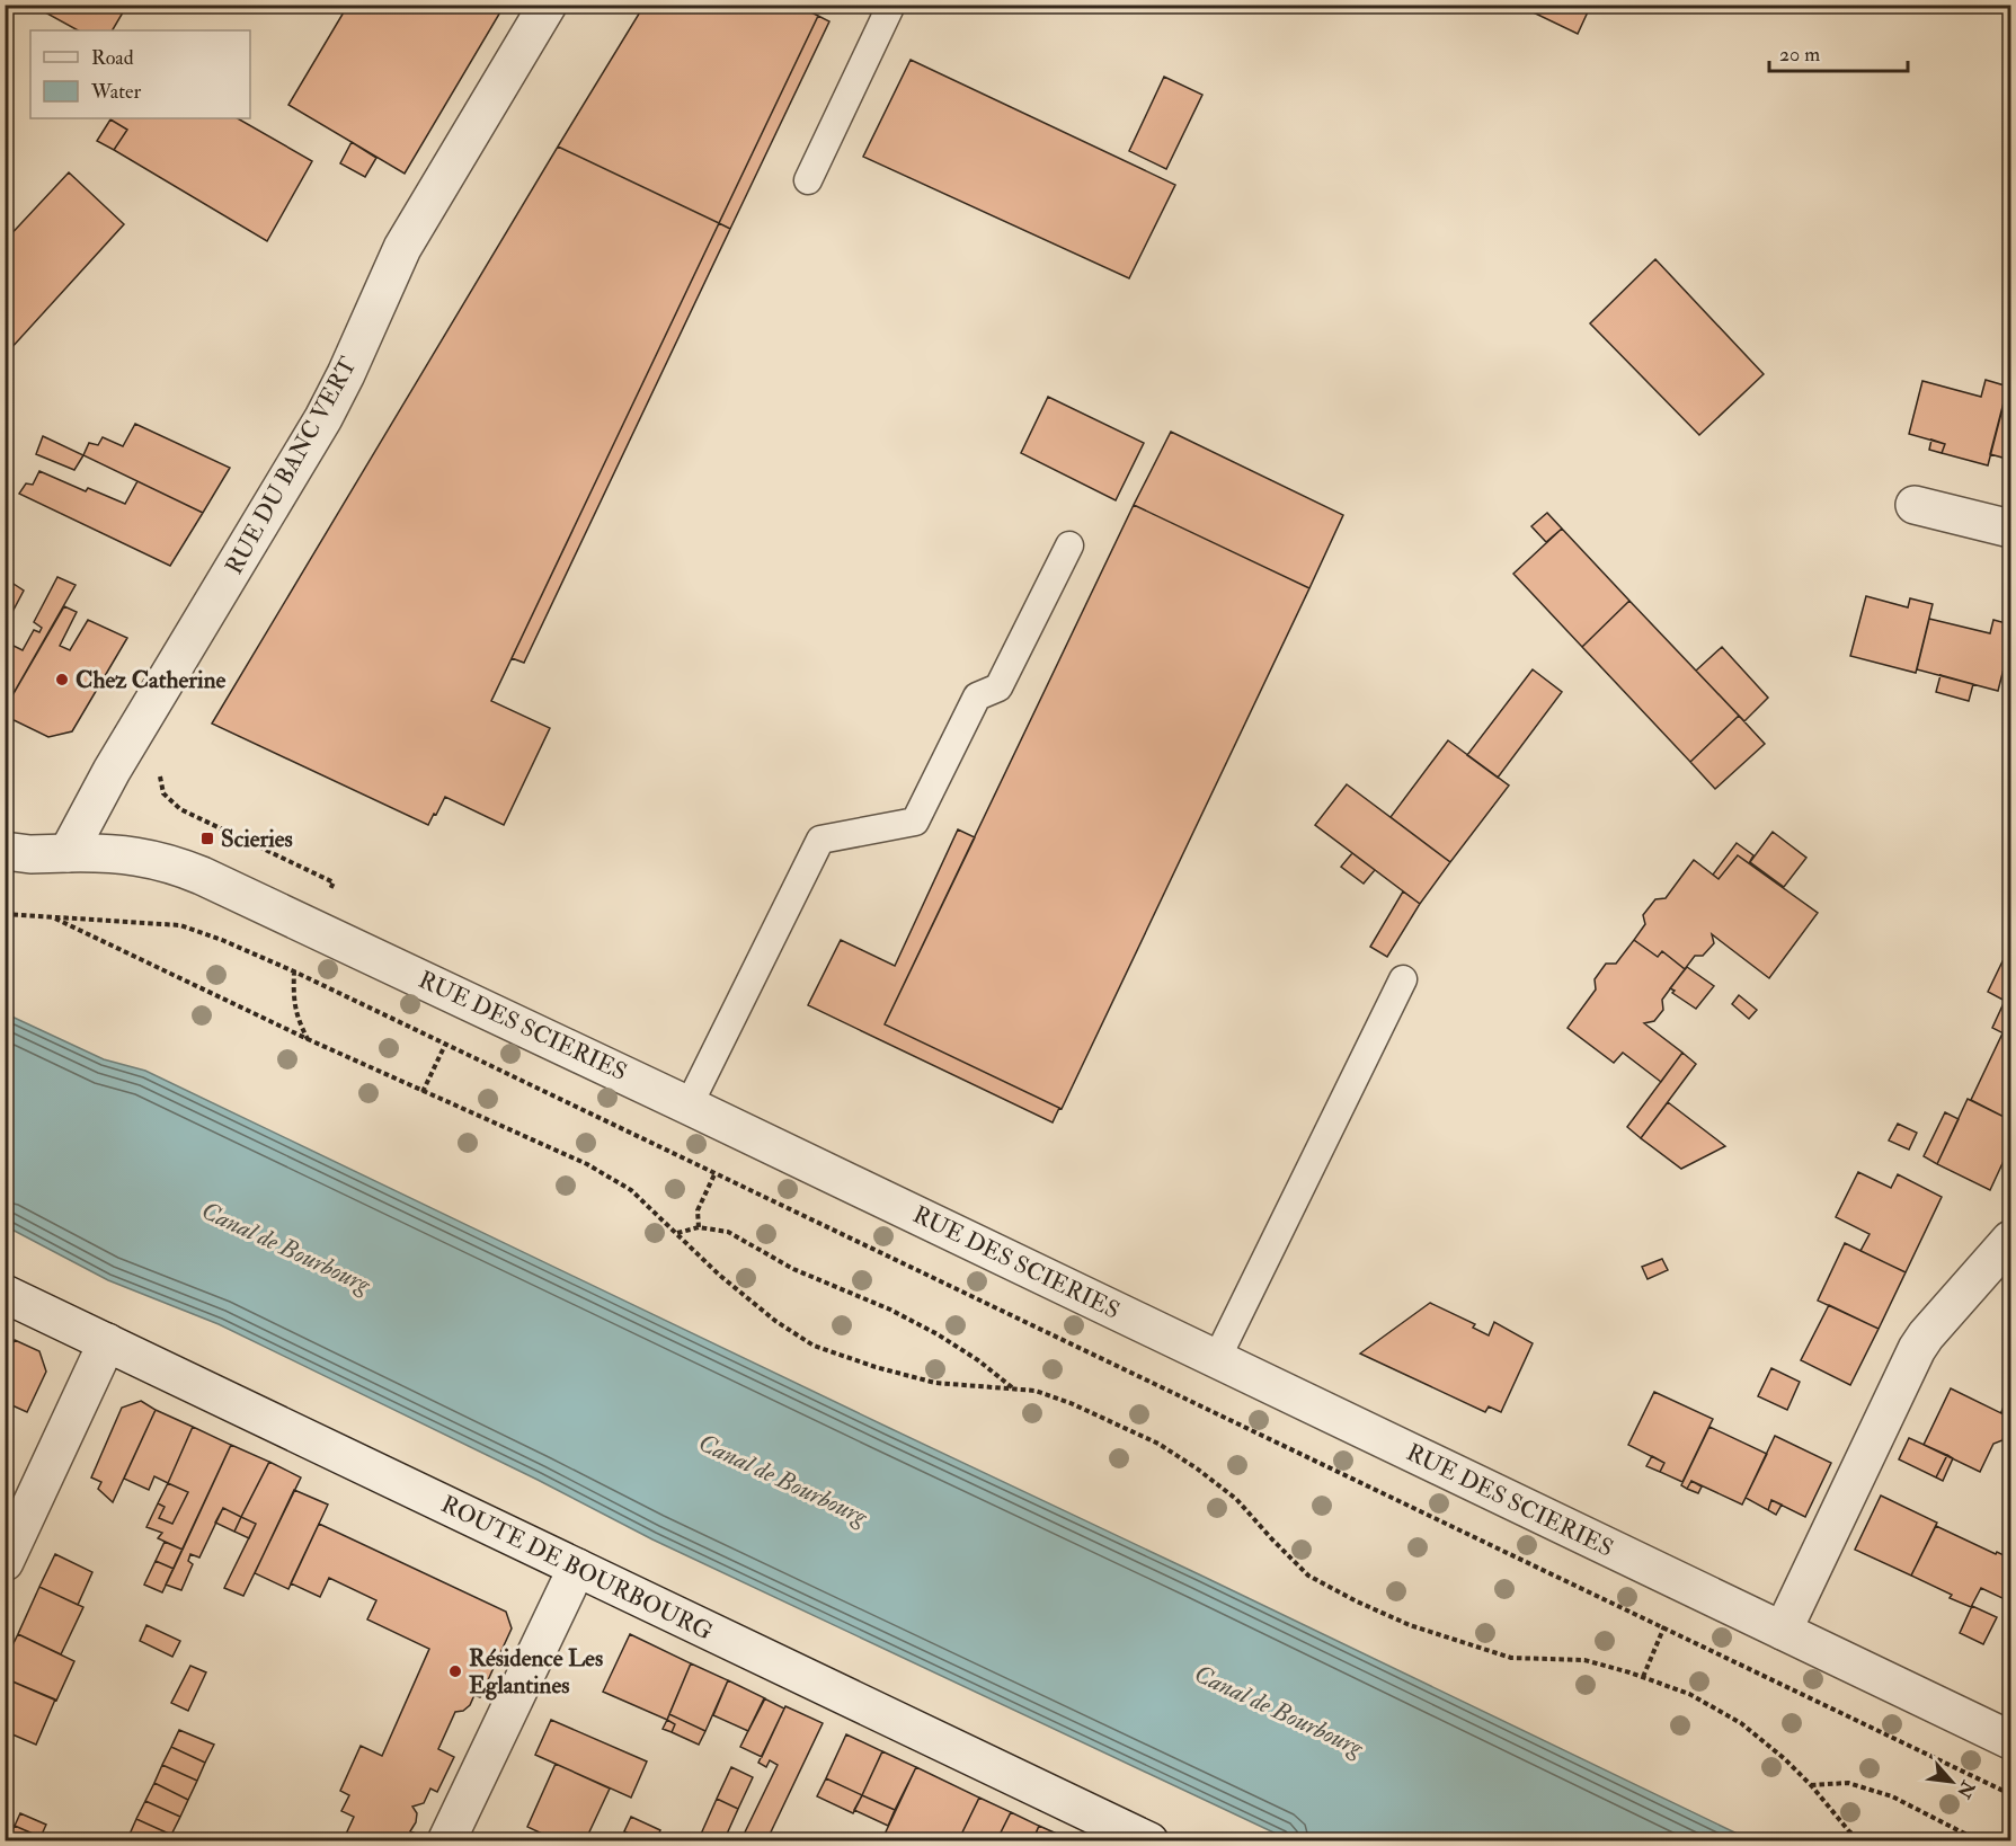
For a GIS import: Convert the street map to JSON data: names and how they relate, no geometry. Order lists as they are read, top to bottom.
{
  "streets": {
    "street": ["RUE DU BANC VERT", "RUE DES SCIERIES", "ROUTE DE BOURBOURG"]
  },
  "crossings": [
    ["RUE DU BANC VERT", "RUE DES SCIERIES"]
  ],
  "water": ["Canal de Bourbourg"],
  "places": {
    "other": ["Chez Catherine", "Résidence Les Eglantines"],
    "transit": ["Scieries"]
  },
  "legend": ["Road", "Water"],
  "scale_bar": "20 m",
  "north": "bottom right"
}
